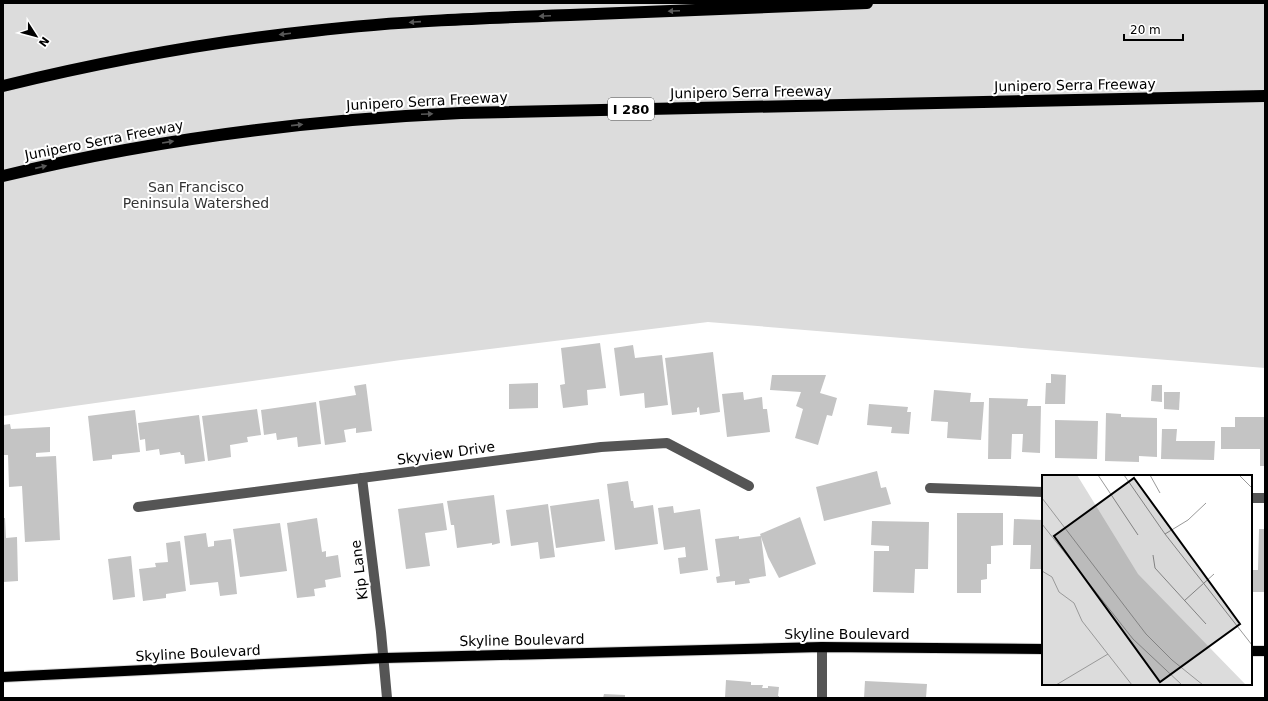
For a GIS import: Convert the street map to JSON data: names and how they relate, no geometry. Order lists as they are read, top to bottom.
{
  "streets": {
    "highway": ["Junipero Serra Freeway", "I 280"],
    "main road": ["Skyline Boulevard"],
    "street": ["Skyview Drive", "Kip Lane"]
  },
  "crossings": [
    ["Skyview Drive", "Kip Lane"],
    ["Kip Lane", "Skyline Boulevard"]
  ],
  "parks": ["San Francisco Peninsula Watershed"],
  "scale_bar": "20 m",
  "north": "bottom right"
}
